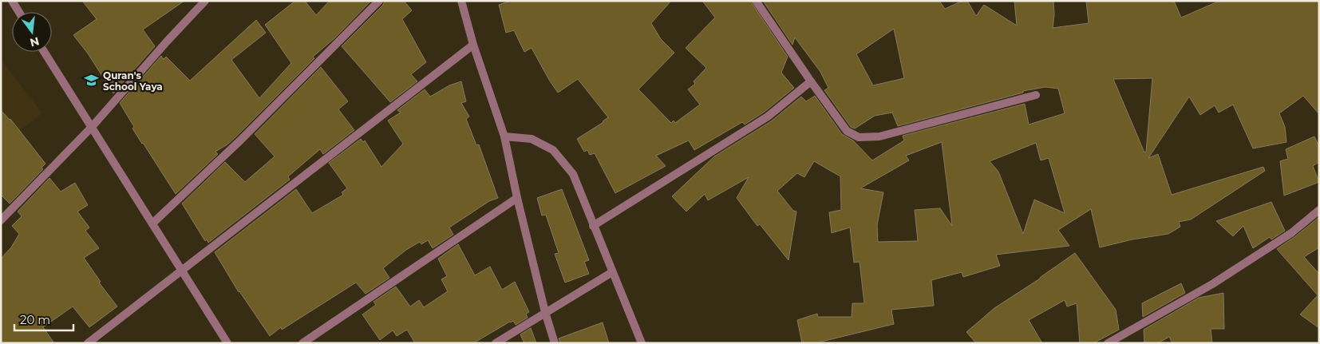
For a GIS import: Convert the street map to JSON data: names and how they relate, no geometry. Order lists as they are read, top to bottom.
{
  "places": {
    "school or university": ["Quran's School Yaya"]
  },
  "scale_bar": "20 m",
  "north": "bottom"
}
